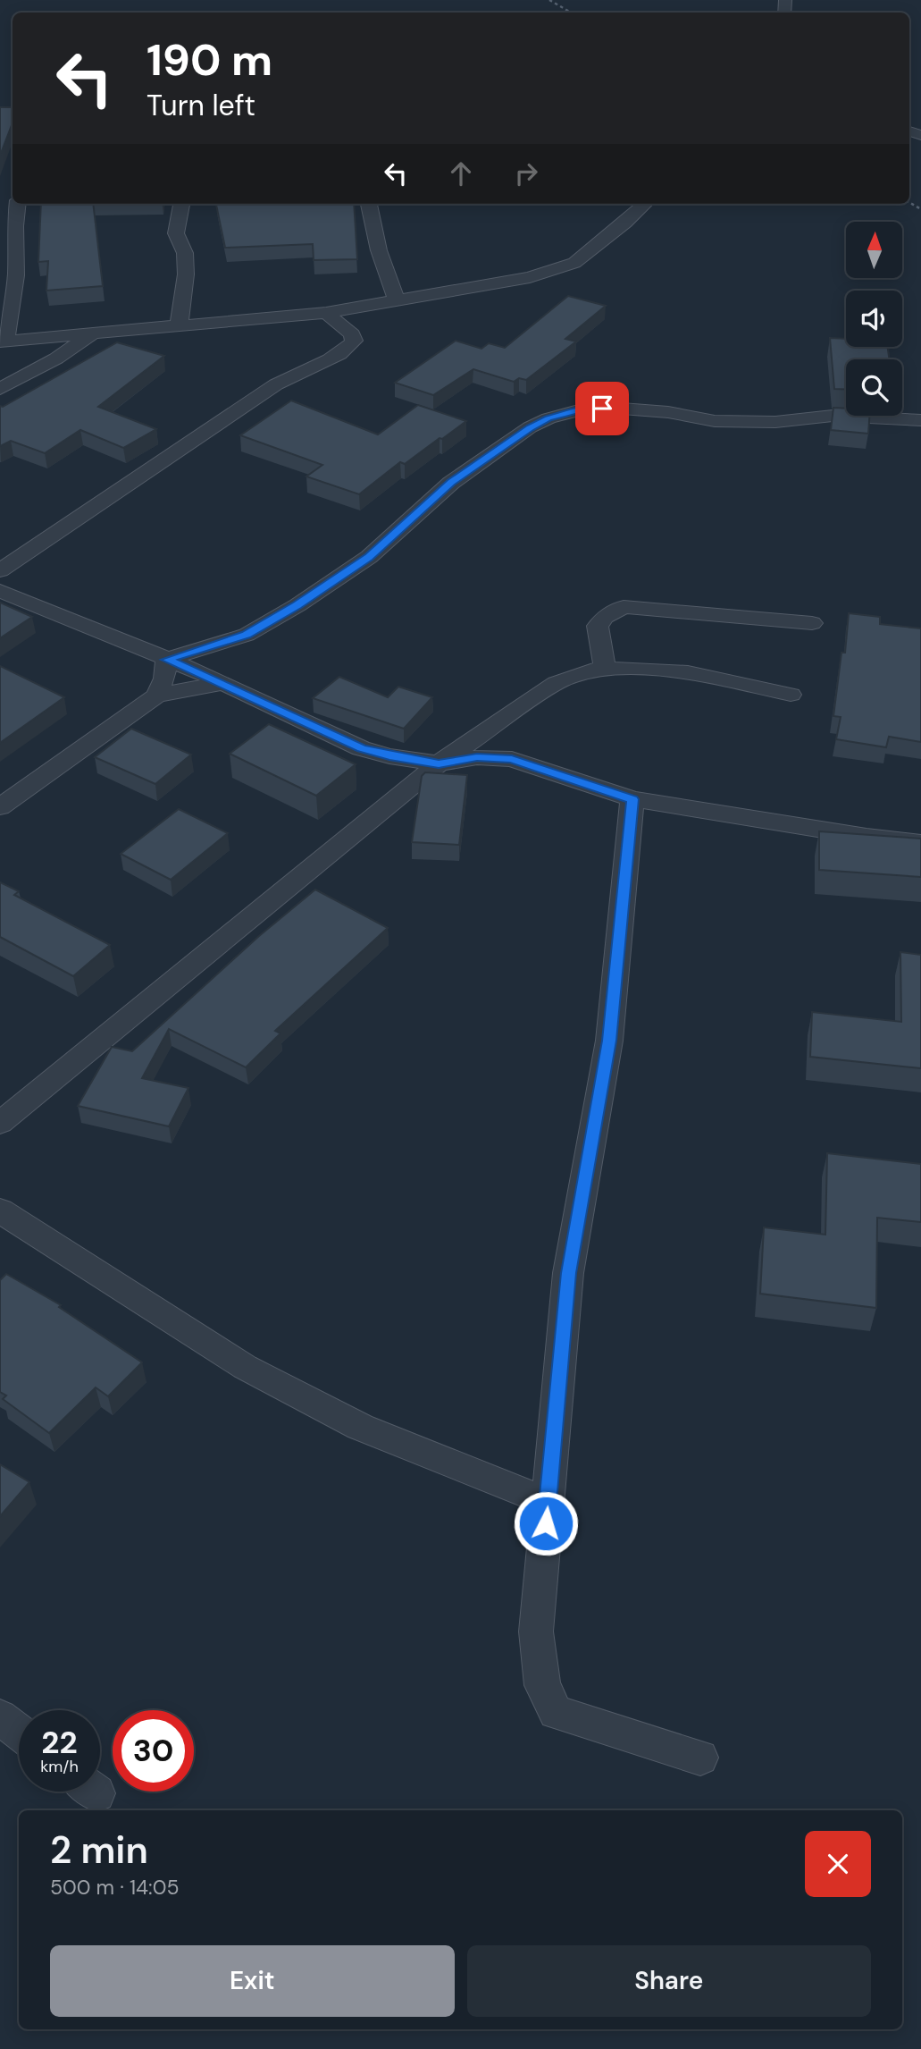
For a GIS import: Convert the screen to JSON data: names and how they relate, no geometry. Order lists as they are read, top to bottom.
{
  "north": "top",
  "page": {
    "turn": ["190 m", "Turn left"],
    "speed": "22 km/h",
    "limit": "30",
    "heading": ["2 min", "500 m · 14:05"],
    "buttons": ["Exit", "Share"]
  }
}
